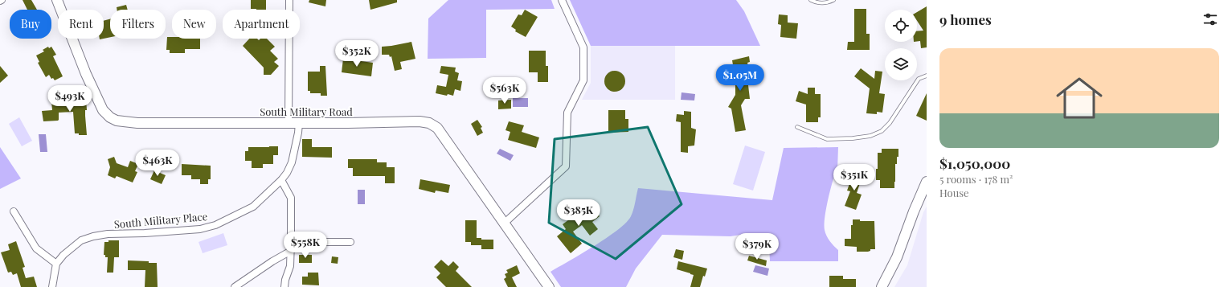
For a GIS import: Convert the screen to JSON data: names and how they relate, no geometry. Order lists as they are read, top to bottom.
{
  "streets": {
    "street": ["South Military Road", "South Military Place"]
  },
  "crossings": [
    ["South Military Road", "South Military Place"]
  ],
  "page": {
    "heading": "9 homes",
    "chip": [
      "Buy",
      "Rent",
      "Filters",
      "New",
      "Apartment"
    ],
    "list": [
      {
        "name": "$1,050,000",
        "note": "5 rooms · 178 m² · House"
      }
    ],
    "price": [
      "$352K",
      "$1.05M",
      "$563K",
      "$493K",
      "$463K",
      "$351K",
      "$385K",
      "$558K",
      "$379K"
    ]
  }
}
